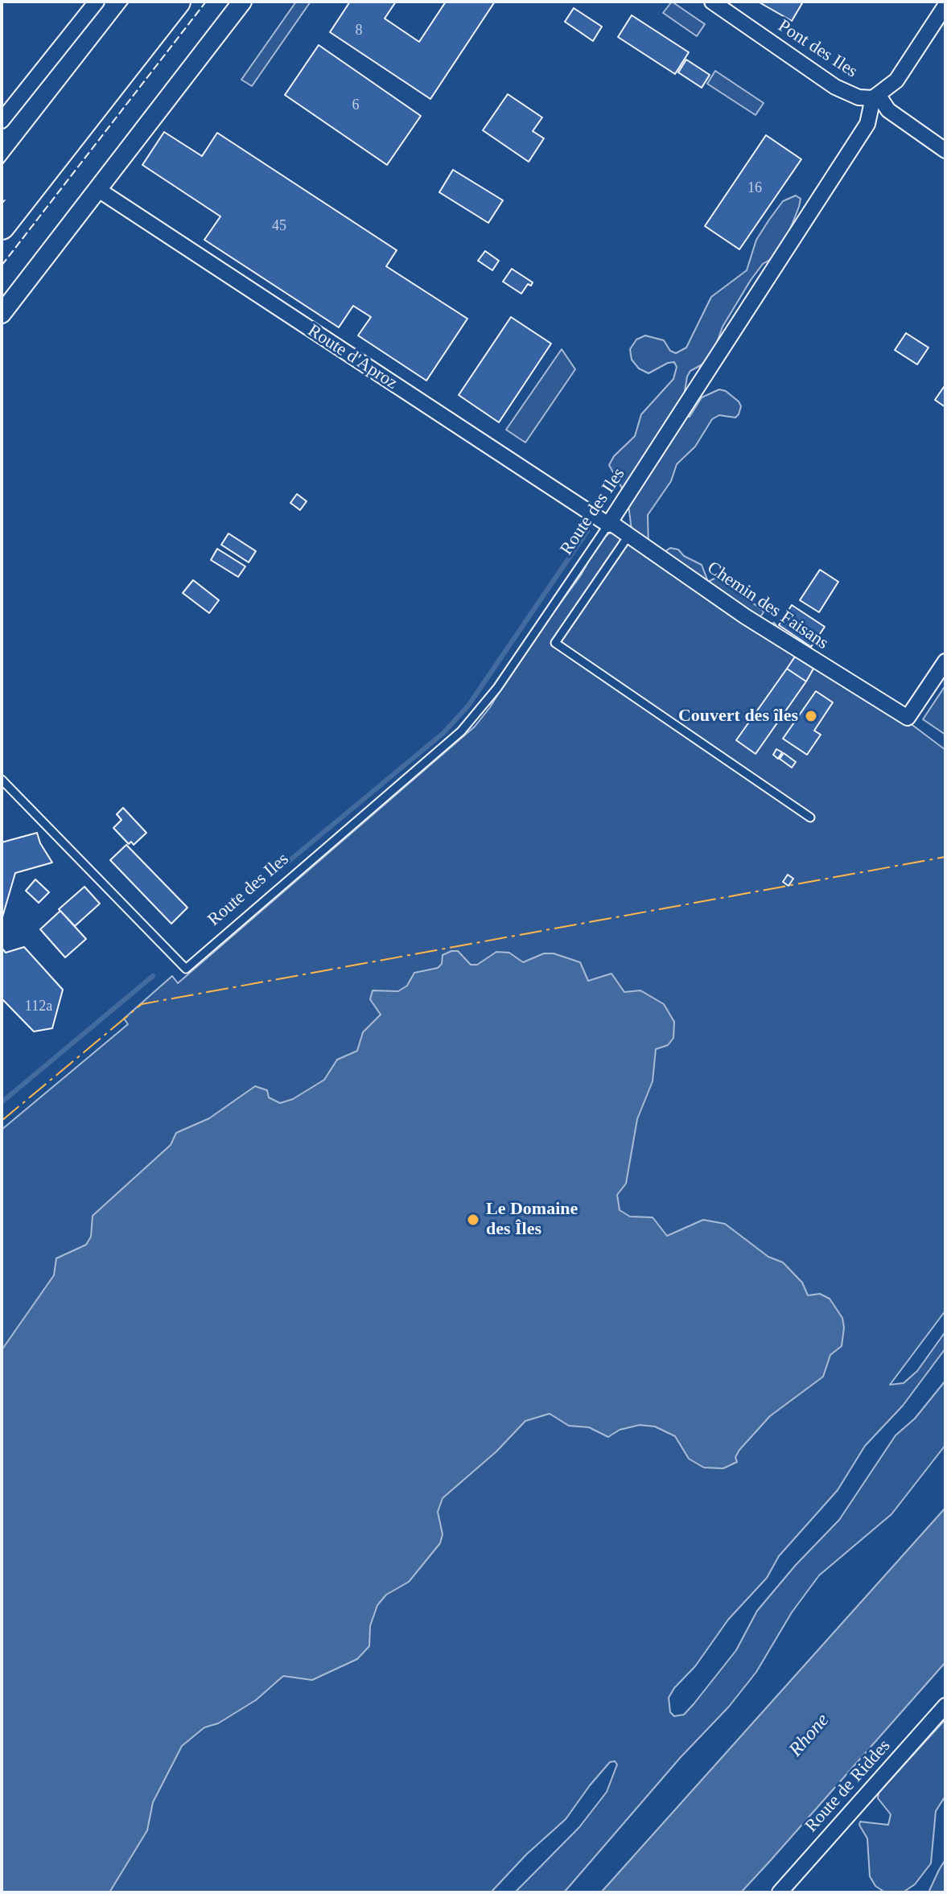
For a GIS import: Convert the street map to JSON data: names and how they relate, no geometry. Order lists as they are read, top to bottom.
{
  "streets": {
    "street": [
      "Pont des Iles",
      "Route d'Aproz",
      "Route des Iles",
      "Chemin des Faisans",
      "Route de Riddes"
    ]
  },
  "crossings": [
    ["Pont des Iles", "Route des Iles"],
    ["Route d'Aproz", "Route des Iles"],
    ["Route d'Aproz", "Chemin des Faisans"],
    ["Route des Iles", "Chemin des Faisans"]
  ],
  "water": ["Rhone"],
  "places": ["Couvert des îles", "Le Domaine des Îles"],
  "house_numbers": [
    "8",
    "6",
    "16",
    "45",
    "112a"
  ]
}
